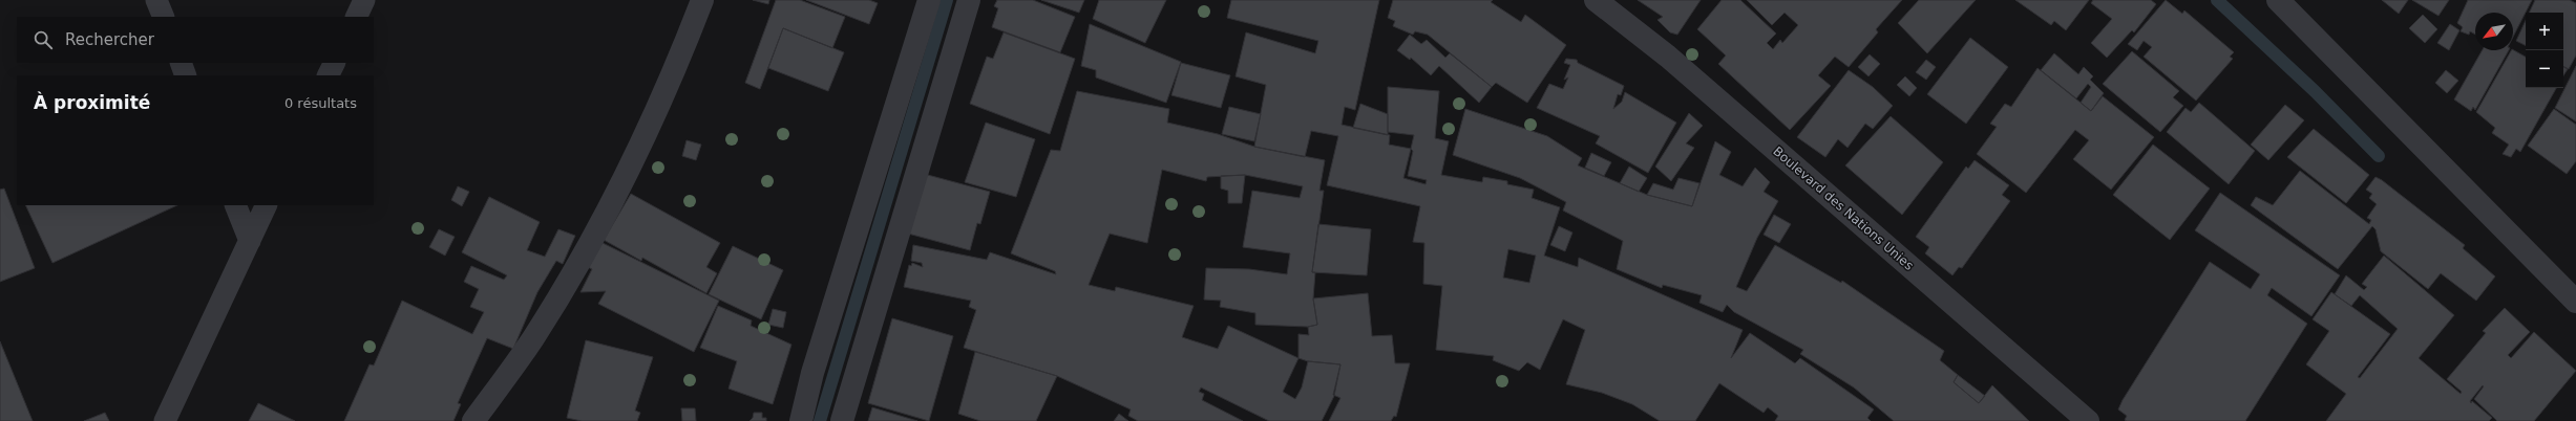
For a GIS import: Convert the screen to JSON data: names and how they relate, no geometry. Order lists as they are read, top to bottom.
{
  "streets": {
    "street": ["Boulevard des Nations Unies"]
  },
  "north": "bottom left",
  "page": {
    "map_buttons": ["+", "−"],
    "search": "Rechercher",
    "heading": ["À proximité", "0 résultats"]
  }
}
